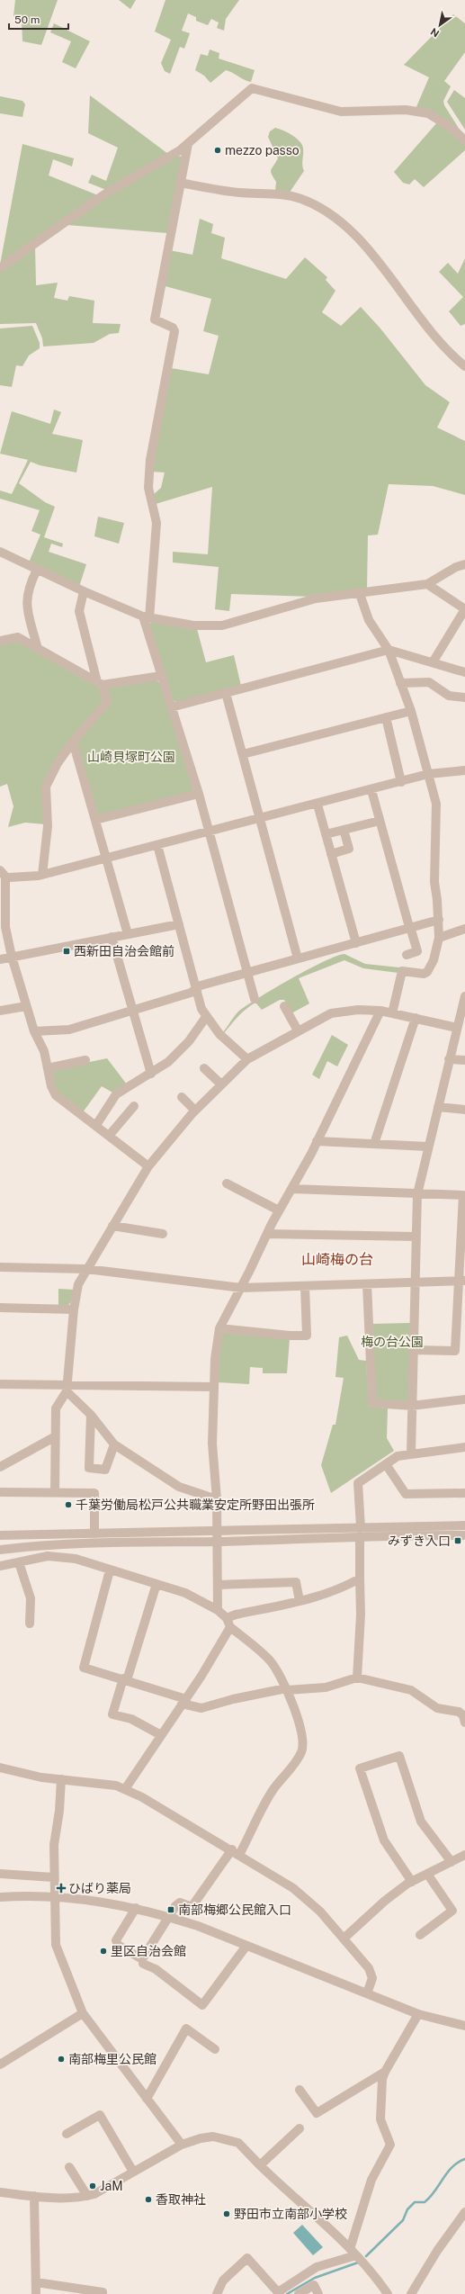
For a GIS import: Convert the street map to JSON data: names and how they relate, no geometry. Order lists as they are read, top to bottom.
{
  "districts": ["山崎梅の台"],
  "parks": ["山崎貝塚町公園", "梅の台公園"],
  "places": {
    "other": [
      "mezzo passo",
      "千葉労働局松戸公共職業安定所野田出張所",
      "里区自治会館",
      "南部梅里公民館",
      "JaM",
      "香取神社",
      "野田市立南部小学校"
    ],
    "transit": ["西新田自治会館前", "みずき入口", "南部梅郷公民館入口"],
    "health": ["ひばり薬局"]
  },
  "scale_bar": "50 m",
  "north": "bottom left"
}
